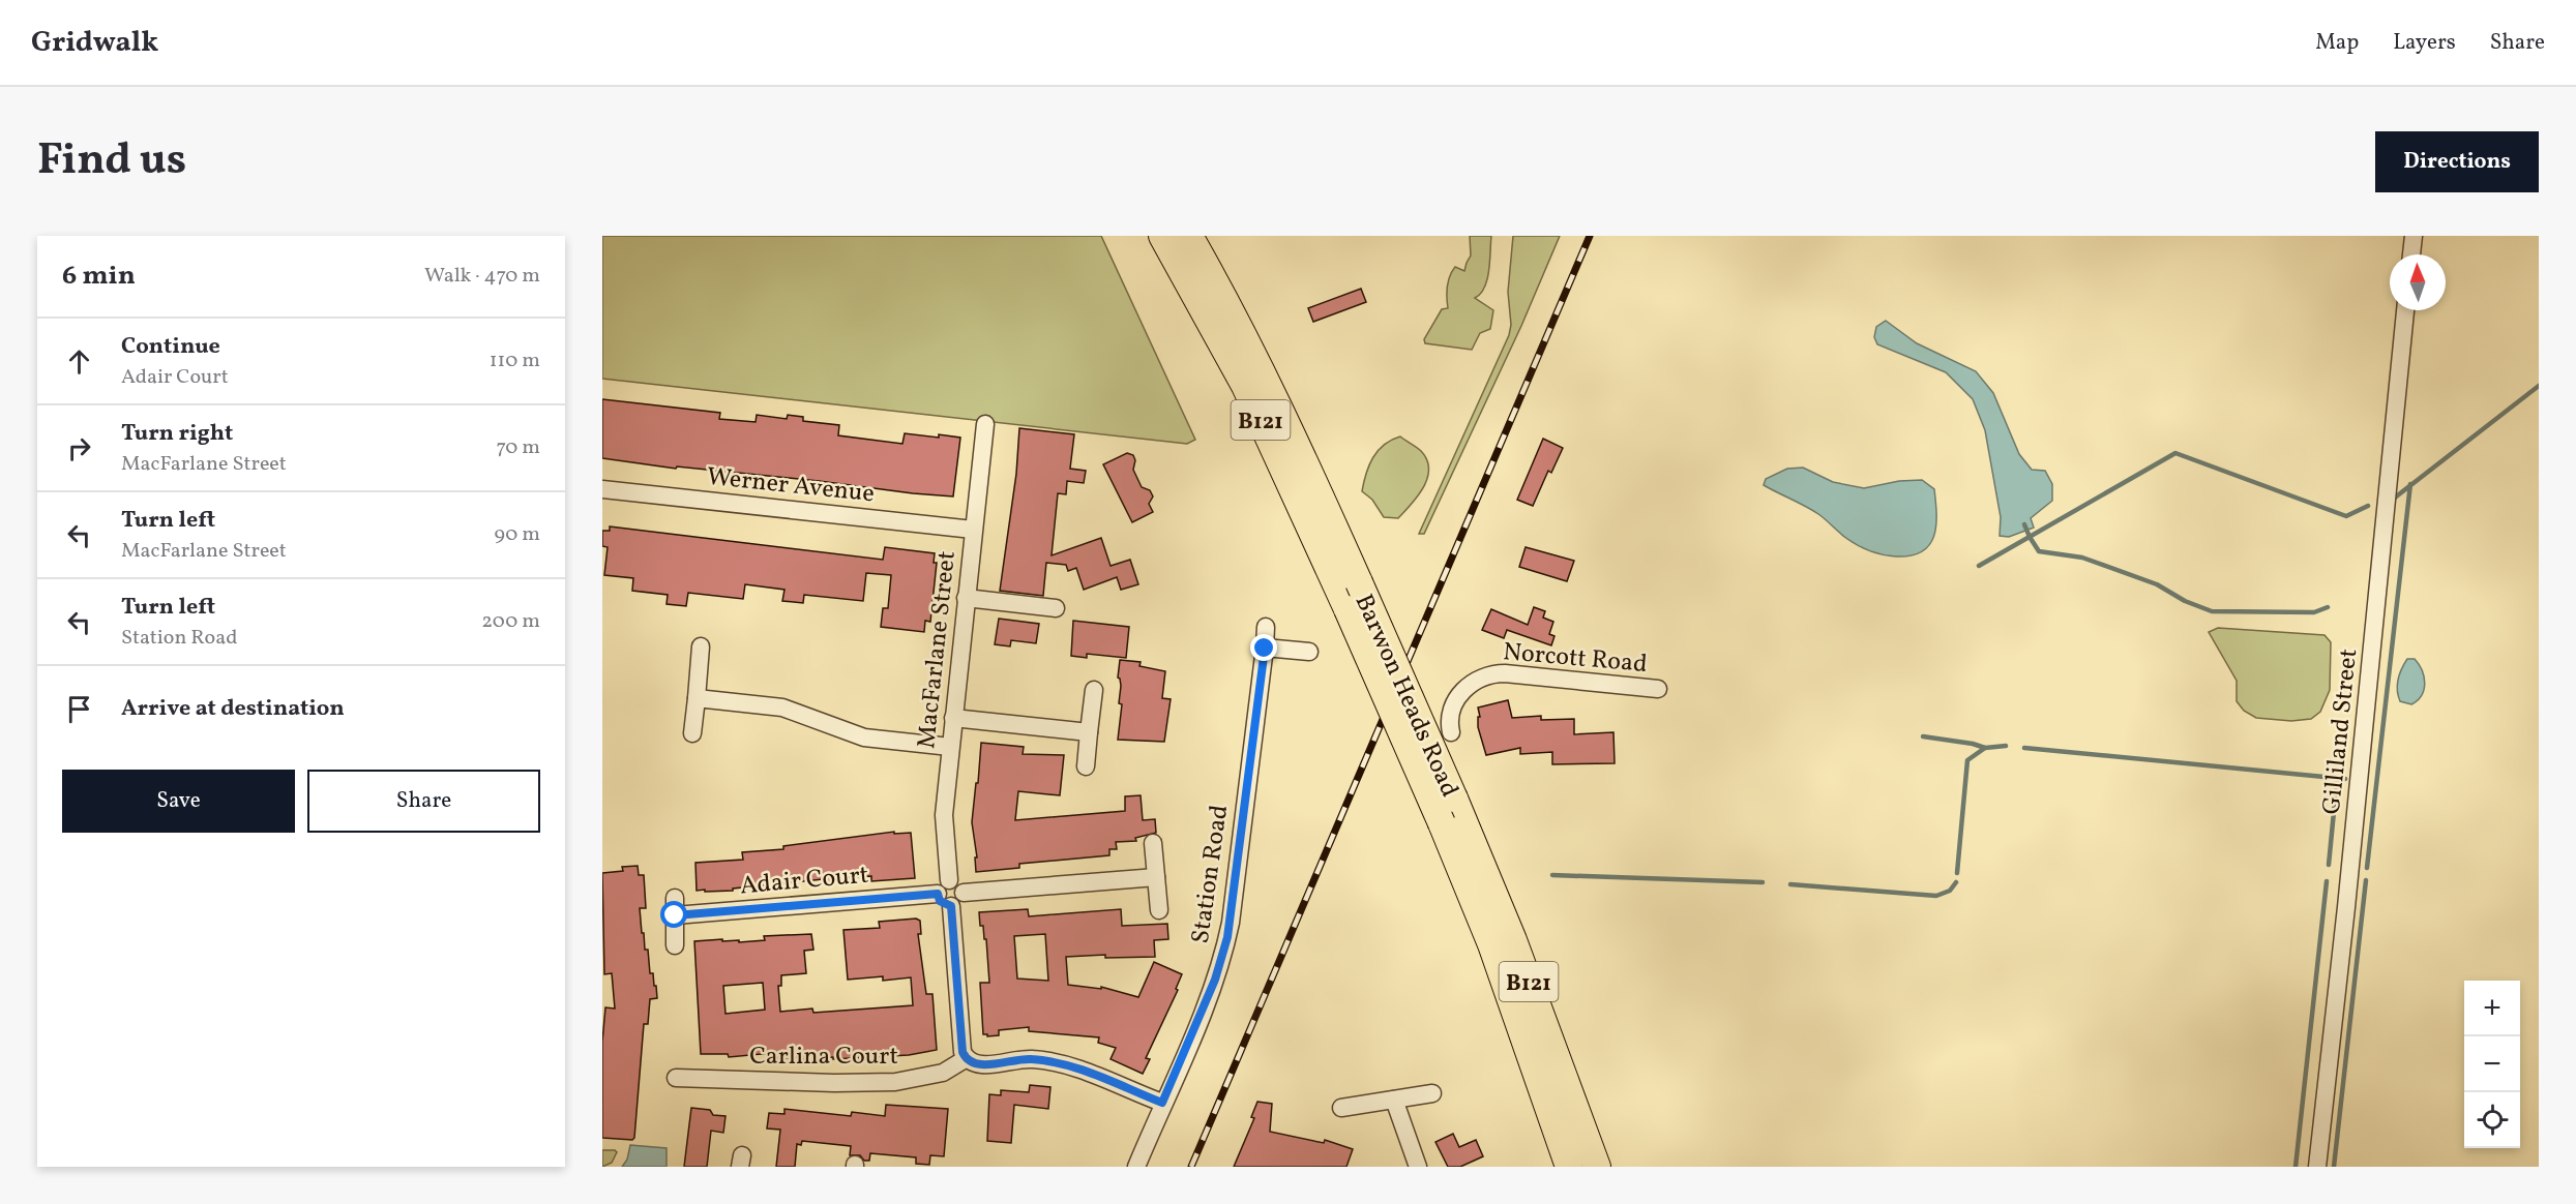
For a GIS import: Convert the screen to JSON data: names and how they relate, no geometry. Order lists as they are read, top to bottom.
{
  "streets": {
    "main road": ["B121", "Barwon Heads Road"],
    "street": [
      "Werner Avenue",
      "MacFarlane Street",
      "Norcott Road",
      "Gilliland Street",
      "Station Road",
      "Adair Court",
      "Carlina Court"
    ]
  },
  "crossings": [
    ["Werner Avenue", "MacFarlane Street"],
    ["MacFarlane Street", "Adair Court"]
  ],
  "north": "top",
  "page": {
    "header": "Gridwalk",
    "nav": ["Map", "Layers", "Share"],
    "title": "Find us",
    "buttons": [
      "Directions",
      ["Save", "Share"]
    ],
    "heading": ["6 min", "Walk · 470 m"],
    "list": [
      ["Continue", "Adair Court", "110 m"],
      ["Turn right", "MacFarlane Street", "70 m"],
      ["Turn left", "MacFarlane Street", "90 m"],
      ["Turn left", "Station Road", "200 m"],
      "Arrive at destination"
    ],
    "map_buttons": ["+", "−"]
  }
}
